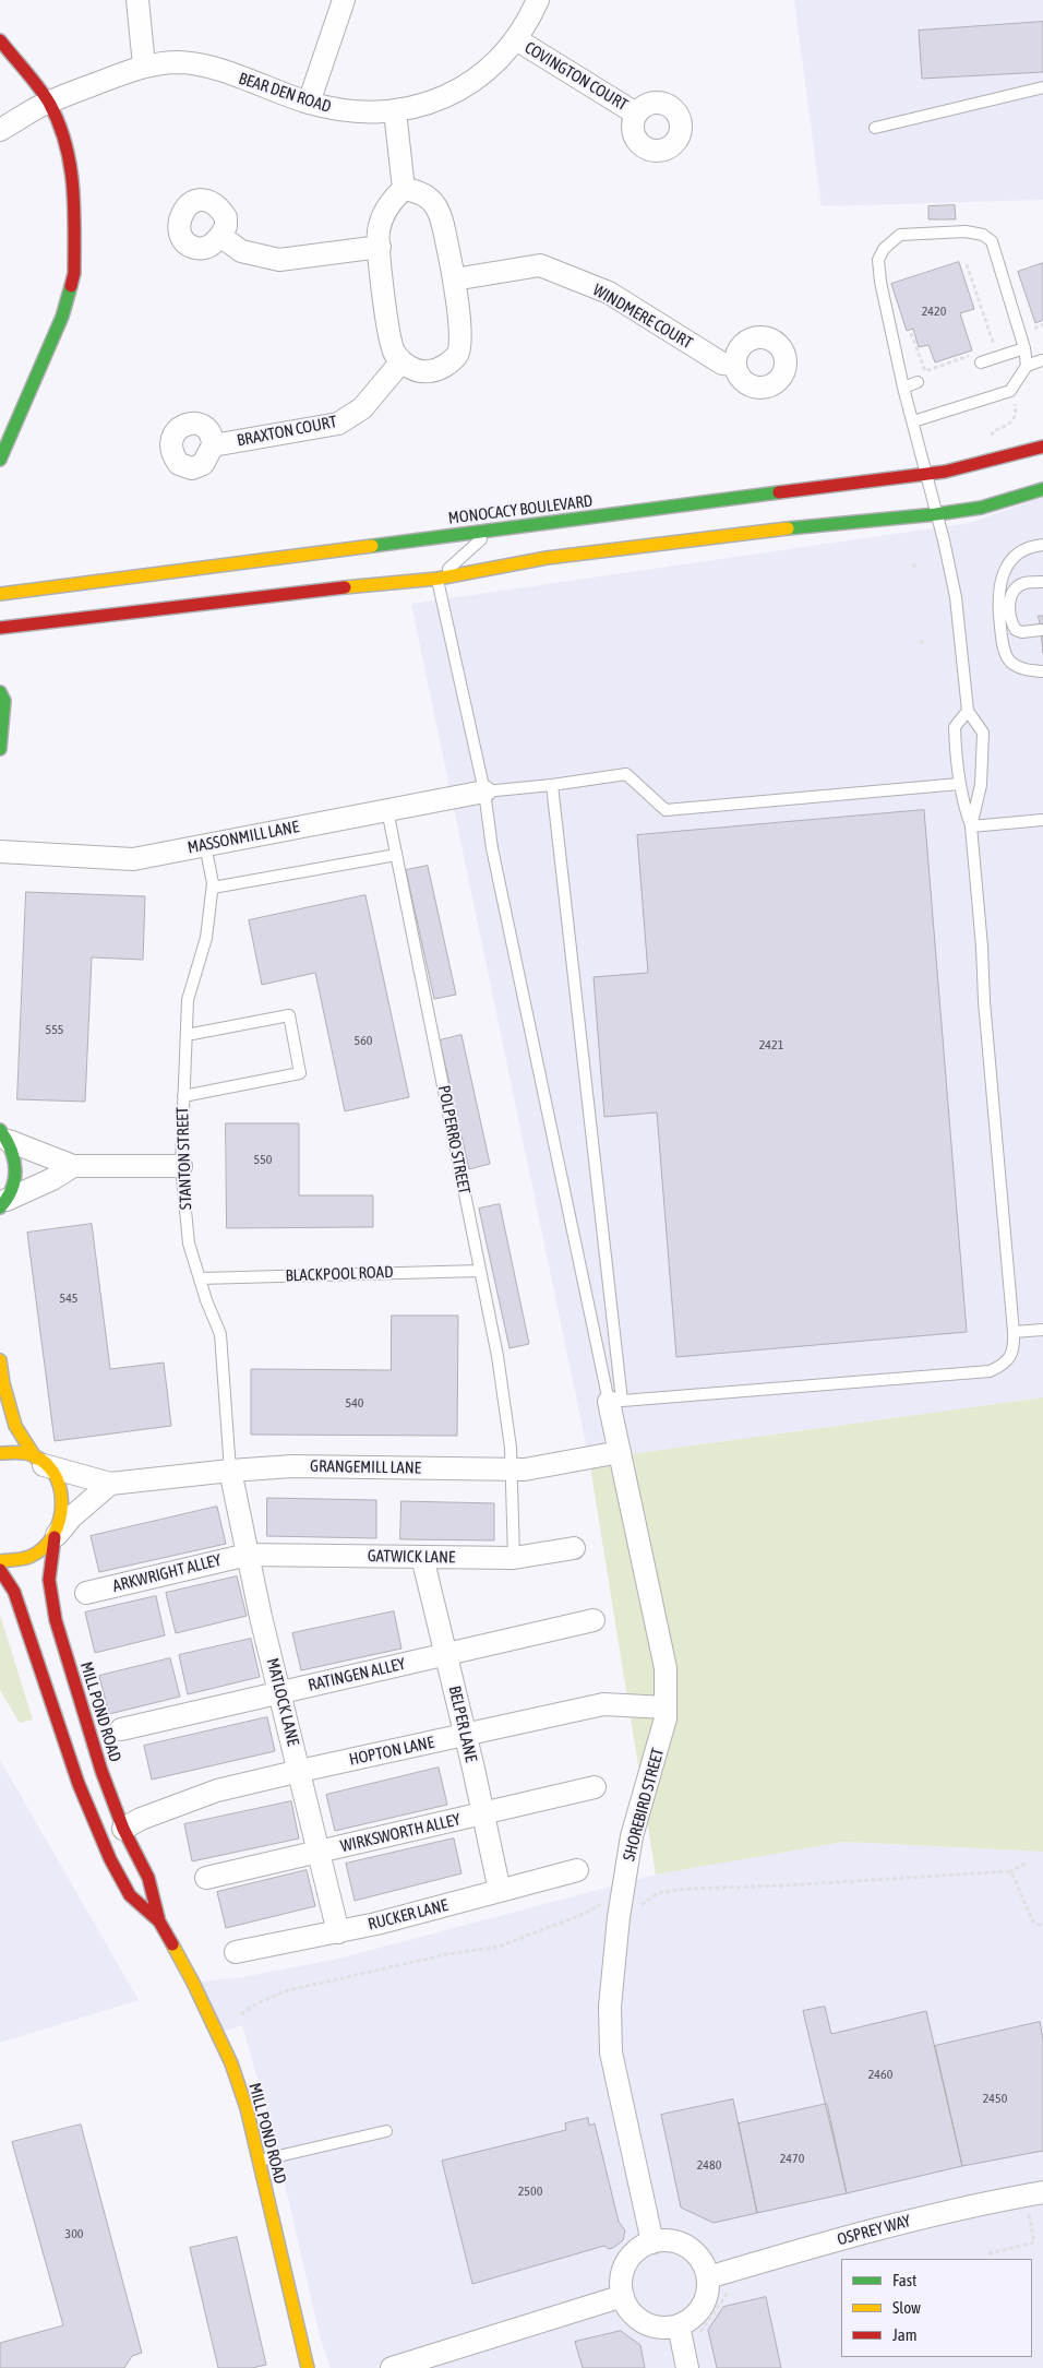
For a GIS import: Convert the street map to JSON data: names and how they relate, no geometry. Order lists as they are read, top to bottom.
{
  "streets": {
    "street": [
      "COVINGTON COURT",
      "BEAR DEN ROAD",
      "WINDMERE COURT",
      "BRAXTON COURT",
      "MONOCACY BOULEVARD",
      "MASSONMILL LANE",
      "GRANGEMILL LANE",
      "GATWICK LANE",
      "ARKWRIGHT ALLEY",
      "RATINGEN ALLEY",
      "MATLOCK LANE",
      "MILL POND ROAD",
      "BELPER LANE",
      "HOPTON LANE",
      "SHOREBIRD STREET",
      "WIRKSWORTH ALLEY",
      "RUCKER LANE",
      "OSPREY WAY"
    ],
    "lane": ["POLPERRO STREET", "STANTON STREET", "BLACKPOOL ROAD"]
  },
  "crossings": [
    ["COVINGTON COURT", "BEAR DEN ROAD"],
    ["MASSONMILL LANE", "POLPERRO STREET"],
    ["MASSONMILL LANE", "STANTON STREET"],
    ["POLPERRO STREET", "BLACKPOOL ROAD"],
    ["POLPERRO STREET", "GRANGEMILL LANE"],
    ["POLPERRO STREET", "GATWICK LANE"],
    ["STANTON STREET", "BLACKPOOL ROAD"],
    ["STANTON STREET", "GRANGEMILL LANE"],
    ["STANTON STREET", "MATLOCK LANE"],
    ["GRANGEMILL LANE", "MATLOCK LANE"],
    ["GRANGEMILL LANE", "SHOREBIRD STREET"],
    ["GATWICK LANE", "ARKWRIGHT ALLEY"],
    ["GATWICK LANE", "MATLOCK LANE"],
    ["GATWICK LANE", "BELPER LANE"],
    ["ARKWRIGHT ALLEY", "MATLOCK LANE"],
    ["RATINGEN ALLEY", "MATLOCK LANE"],
    ["RATINGEN ALLEY", "BELPER LANE"],
    ["MATLOCK LANE", "HOPTON LANE"],
    ["MATLOCK LANE", "WIRKSWORTH ALLEY"],
    ["MATLOCK LANE", "RUCKER LANE"],
    ["MILL POND ROAD", "HOPTON LANE"],
    ["BELPER LANE", "HOPTON LANE"],
    ["BELPER LANE", "WIRKSWORTH ALLEY"],
    ["BELPER LANE", "RUCKER LANE"],
    ["HOPTON LANE", "SHOREBIRD STREET"],
    ["SHOREBIRD STREET", "OSPREY WAY"]
  ],
  "house_numbers": [
    "2420",
    "555",
    "560",
    "2421",
    "550",
    "545",
    "540",
    "2460",
    "2450",
    "2470",
    "2480",
    "2500",
    "300"
  ],
  "legend": ["Fast", "Slow", "Jam"]
}
